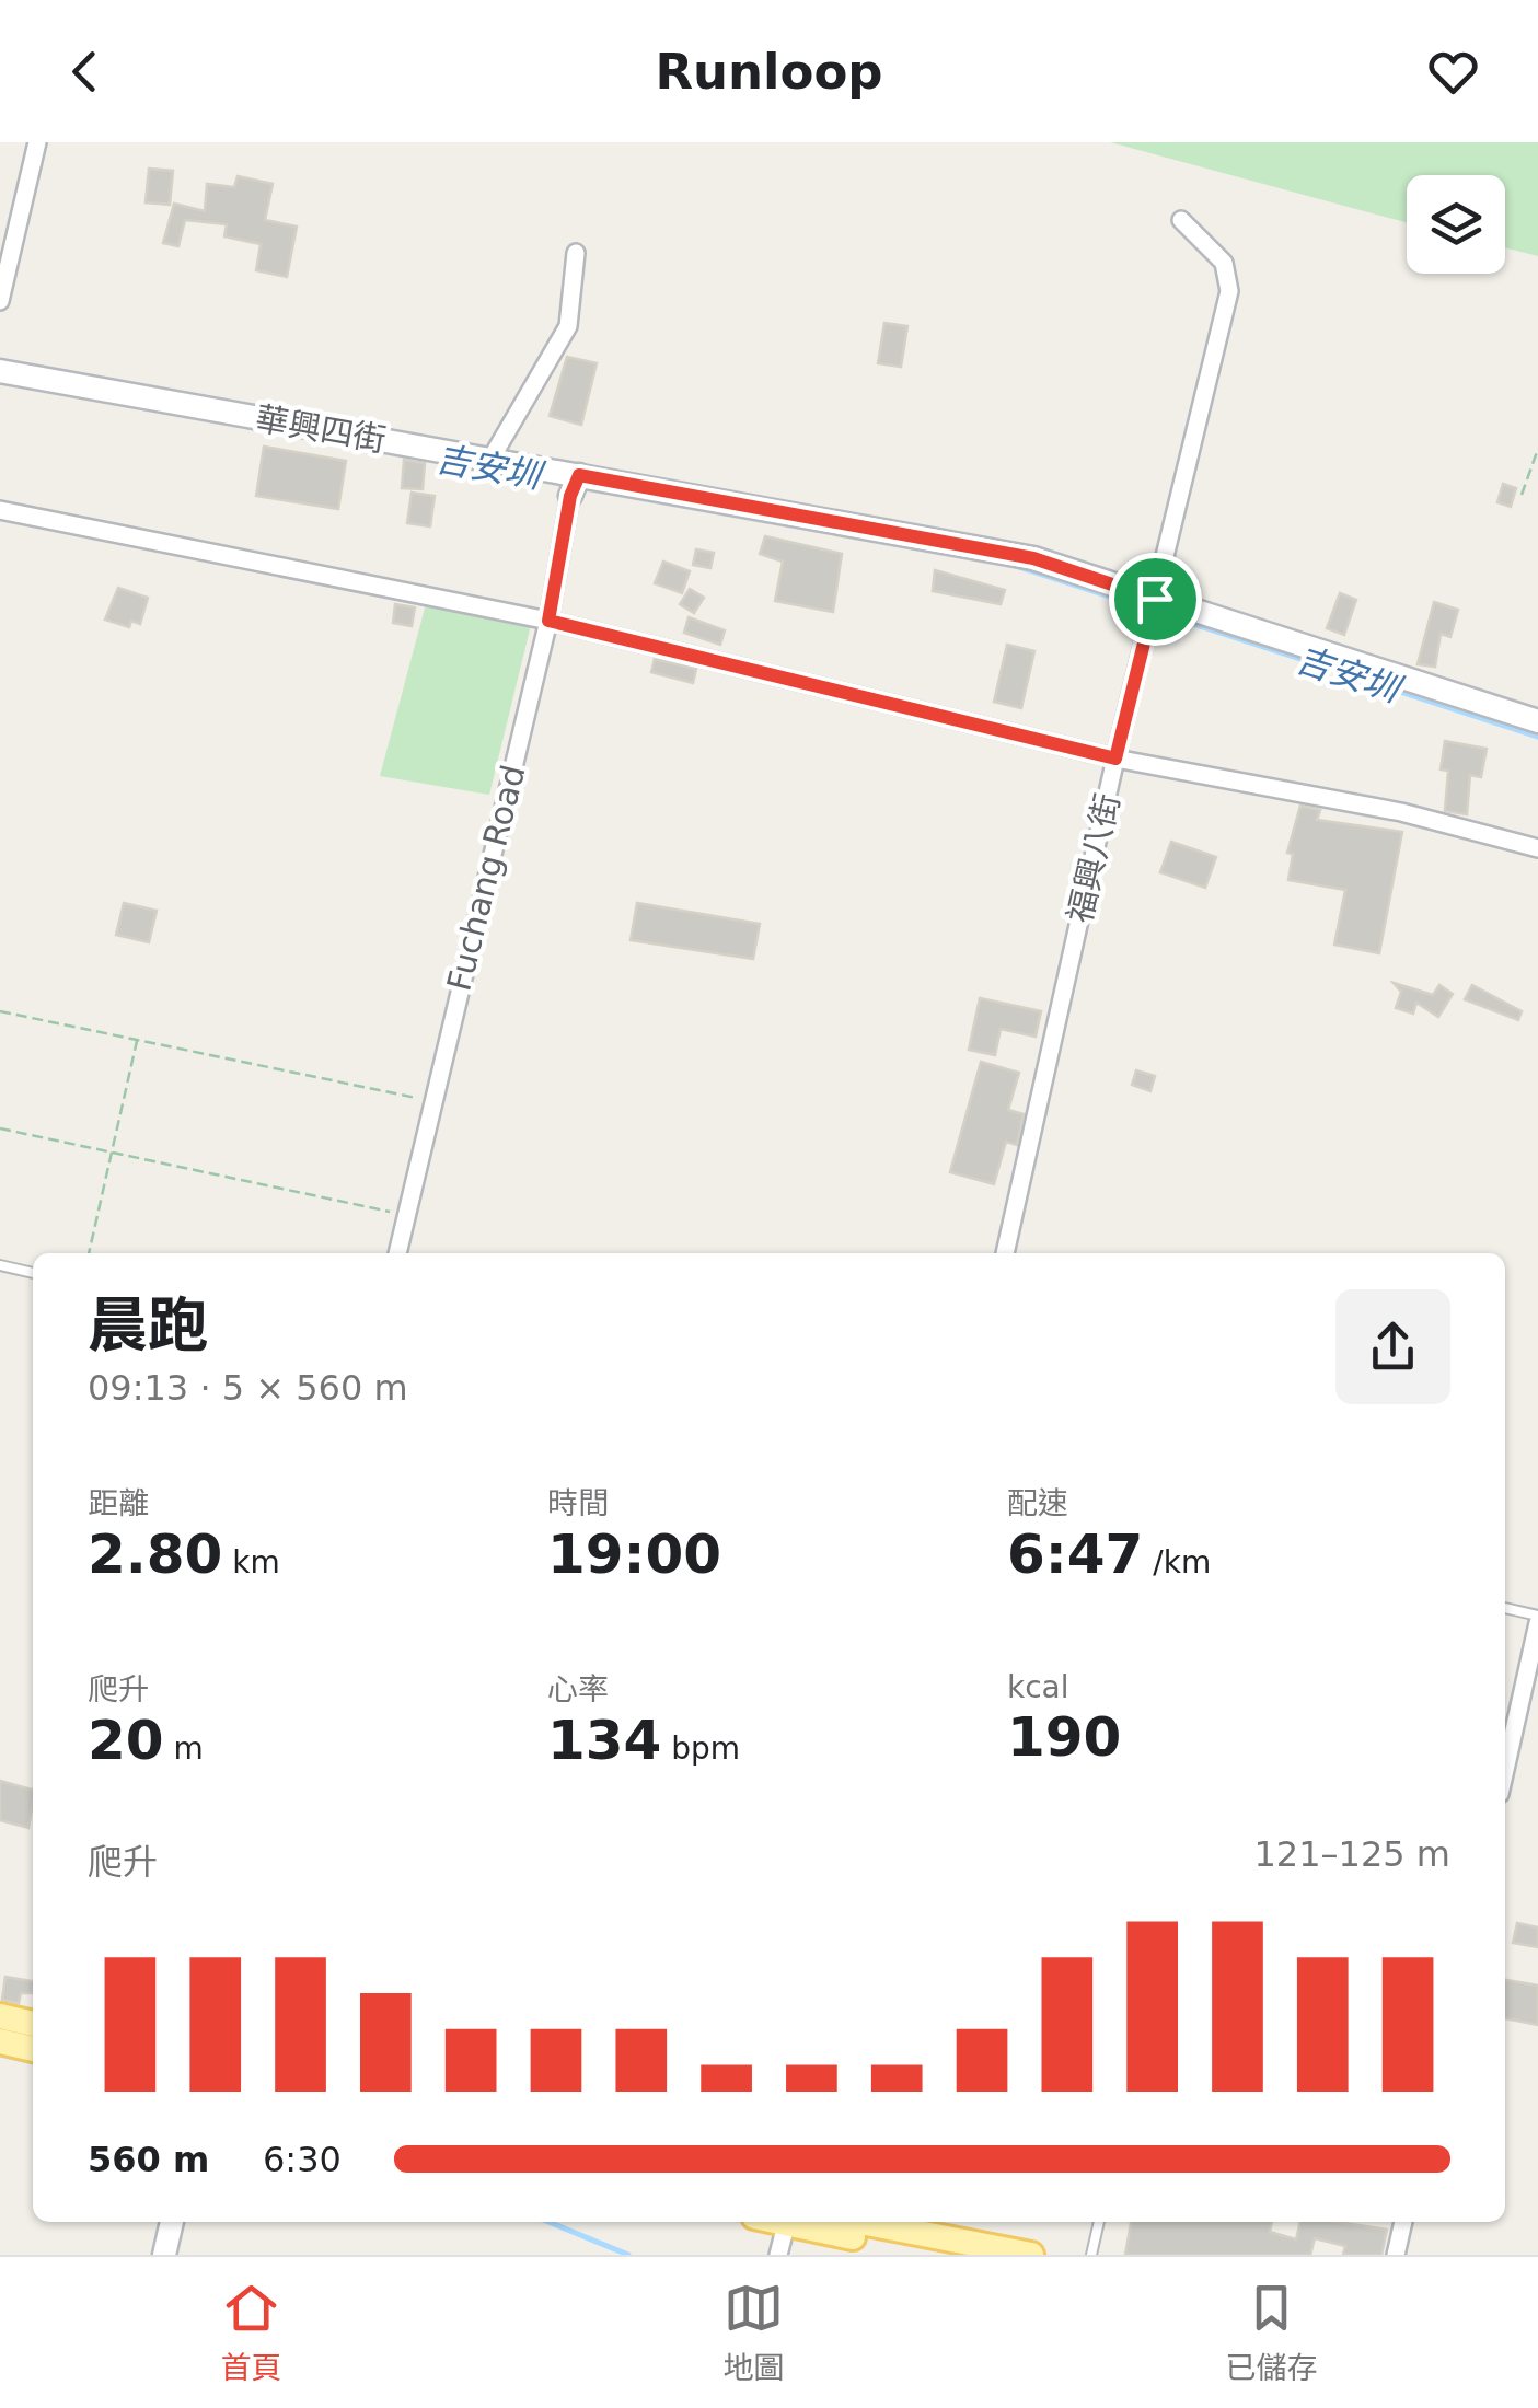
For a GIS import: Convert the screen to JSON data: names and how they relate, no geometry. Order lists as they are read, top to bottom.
{
  "streets": {
    "street": ["華興四街", "福興八街", "Fuchang Road"]
  },
  "crossings": [
    ["華興四街", "福興八街"],
    ["華興四街", "Fuchang Road"]
  ],
  "water": ["吉安圳"],
  "page": {
    "header": "Runloop",
    "heading": ["晨跑", "09:13 · 5 × 560 m"],
    "stats": [
      ["距離", "2.80 km"],
      ["時間", "19:00"],
      ["配速", "6:47 /km"],
      ["爬升", "20 m"],
      ["心率", "134 bpm"],
      ["kcal", "190"]
    ],
    "chart": ["爬升", "121–125 m"],
    "list": [
      {
        "name": "560 m",
        "note": "6:30"
      }
    ],
    "tabs": ["首頁", "地圖", "已儲存"]
  }
}
